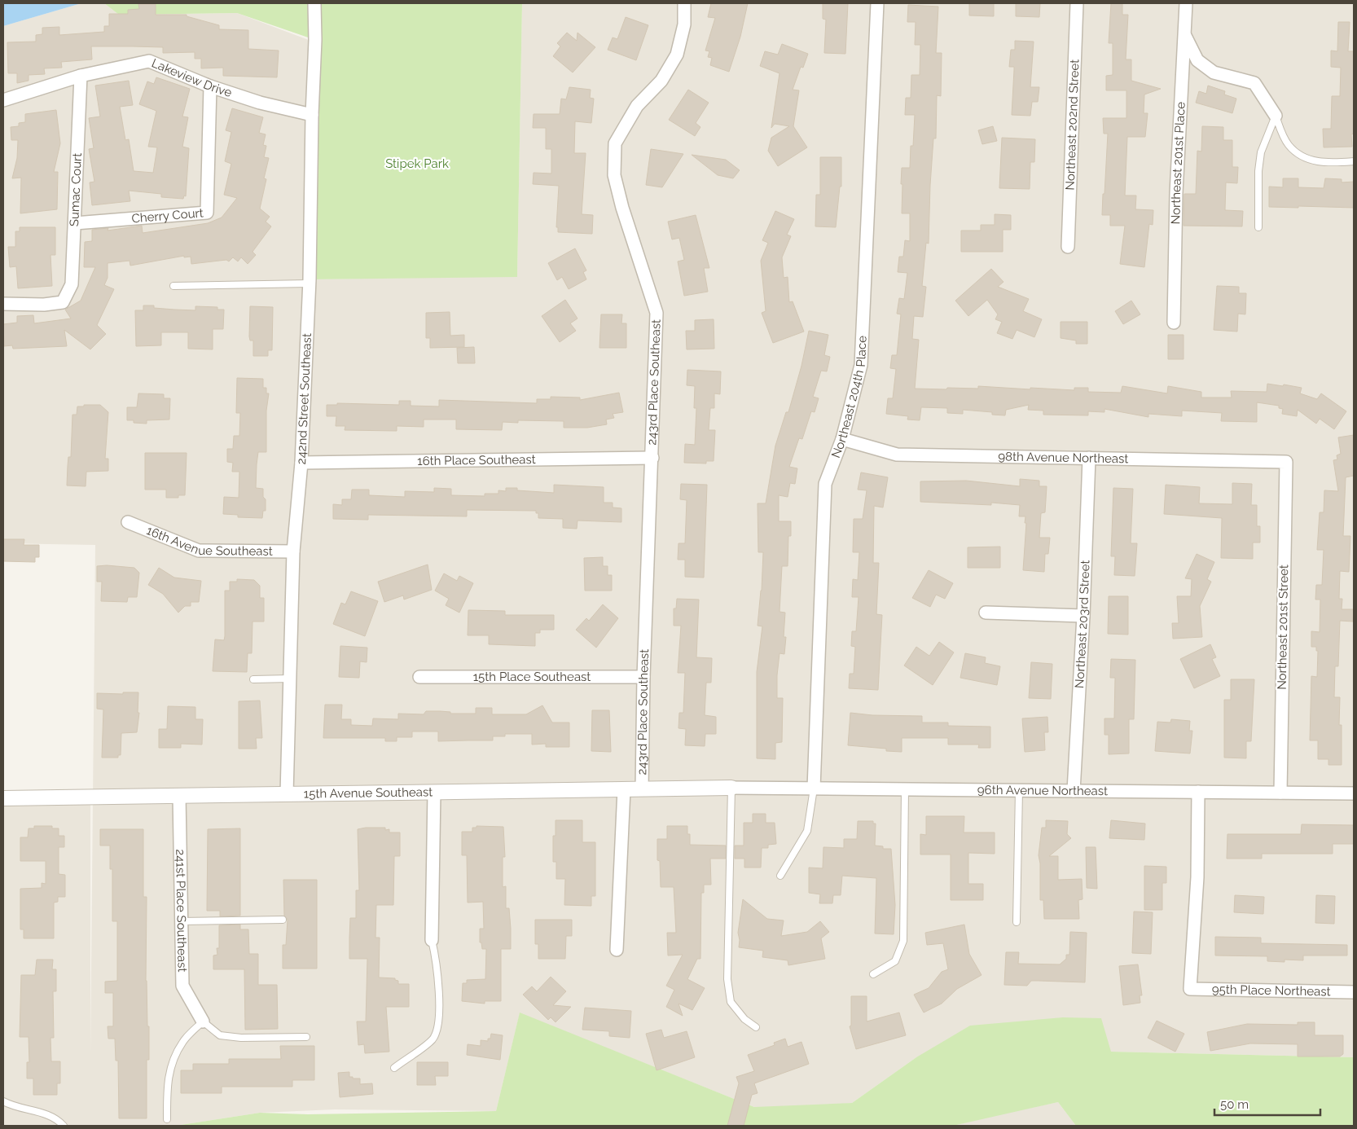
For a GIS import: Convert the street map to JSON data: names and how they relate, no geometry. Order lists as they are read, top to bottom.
{
  "streets": {
    "street": [
      "Lakeview Drive",
      "Northeast 202nd Street",
      "Northeast 201st Place",
      "Sumac Court",
      "Cherry Court",
      "243rd Place Southeast",
      "Northeast 204th Place",
      "242nd Street Southeast",
      "98th Avenue Northeast",
      "16th Place Southeast",
      "16th Avenue Southeast",
      "Northeast 203rd Street",
      "Northeast 201st Street",
      "15th Place Southeast",
      "96th Avenue Northeast",
      "15th Avenue Southeast",
      "241st Place Southeast",
      "95th Place Northeast"
    ]
  },
  "crossings": [
    ["Lakeview Drive", "Sumac Court"],
    ["Lakeview Drive", "Cherry Court"],
    ["Lakeview Drive", "242nd Street Southeast"],
    ["Sumac Court", "Cherry Court"],
    ["243rd Place Southeast", "16th Place Southeast"],
    ["243rd Place Southeast", "15th Place Southeast"],
    ["243rd Place Southeast", "15th Avenue Southeast"],
    ["Northeast 204th Place", "98th Avenue Northeast"],
    ["Northeast 204th Place", "96th Avenue Northeast"],
    ["242nd Street Southeast", "16th Place Southeast"],
    ["242nd Street Southeast", "16th Avenue Southeast"],
    ["242nd Street Southeast", "15th Avenue Southeast"],
    ["98th Avenue Northeast", "Northeast 203rd Street"],
    ["98th Avenue Northeast", "Northeast 201st Street"],
    ["Northeast 203rd Street", "96th Avenue Northeast"],
    ["Northeast 201st Street", "96th Avenue Northeast"],
    ["96th Avenue Northeast", "15th Avenue Southeast"],
    ["96th Avenue Northeast", "95th Place Northeast"],
    ["15th Avenue Southeast", "241st Place Southeast"]
  ],
  "parks": ["Stipek Park"],
  "scale_bar": "50 m"
}
